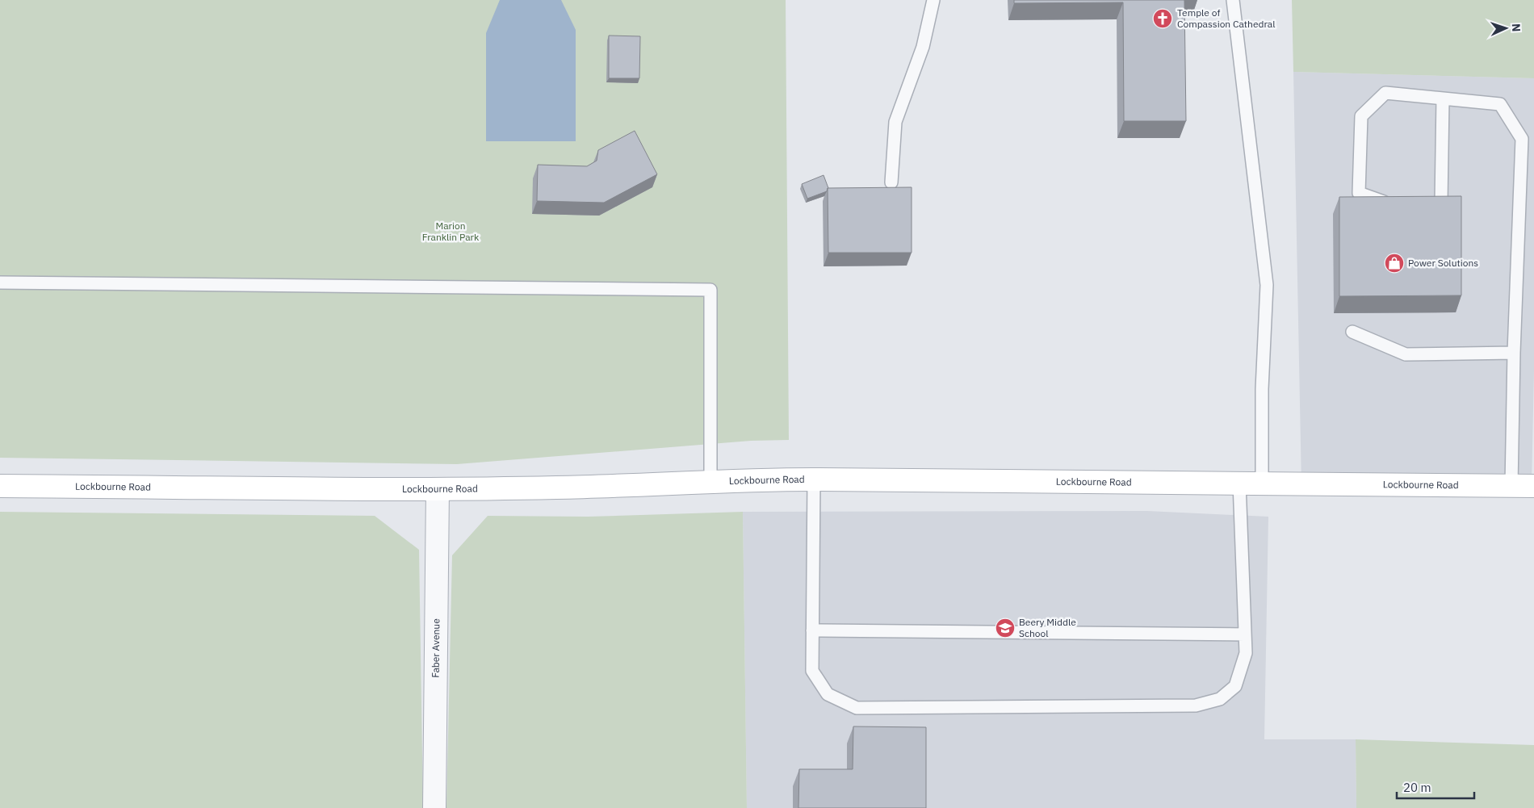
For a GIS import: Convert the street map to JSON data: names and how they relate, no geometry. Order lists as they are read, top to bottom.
{
  "streets": {
    "main road": ["Lockbourne Road"],
    "street": ["Faber Avenue"]
  },
  "crossings": [
    ["Lockbourne Road", "Faber Avenue"]
  ],
  "parks": ["Marion Franklin Park"],
  "places": {
    "church": ["Temple of Compassion Cathedral"],
    "shop": ["Power Solutions"],
    "school or university": ["Beery Middle School"]
  },
  "scale_bar": "20 m",
  "north": "right"
}
